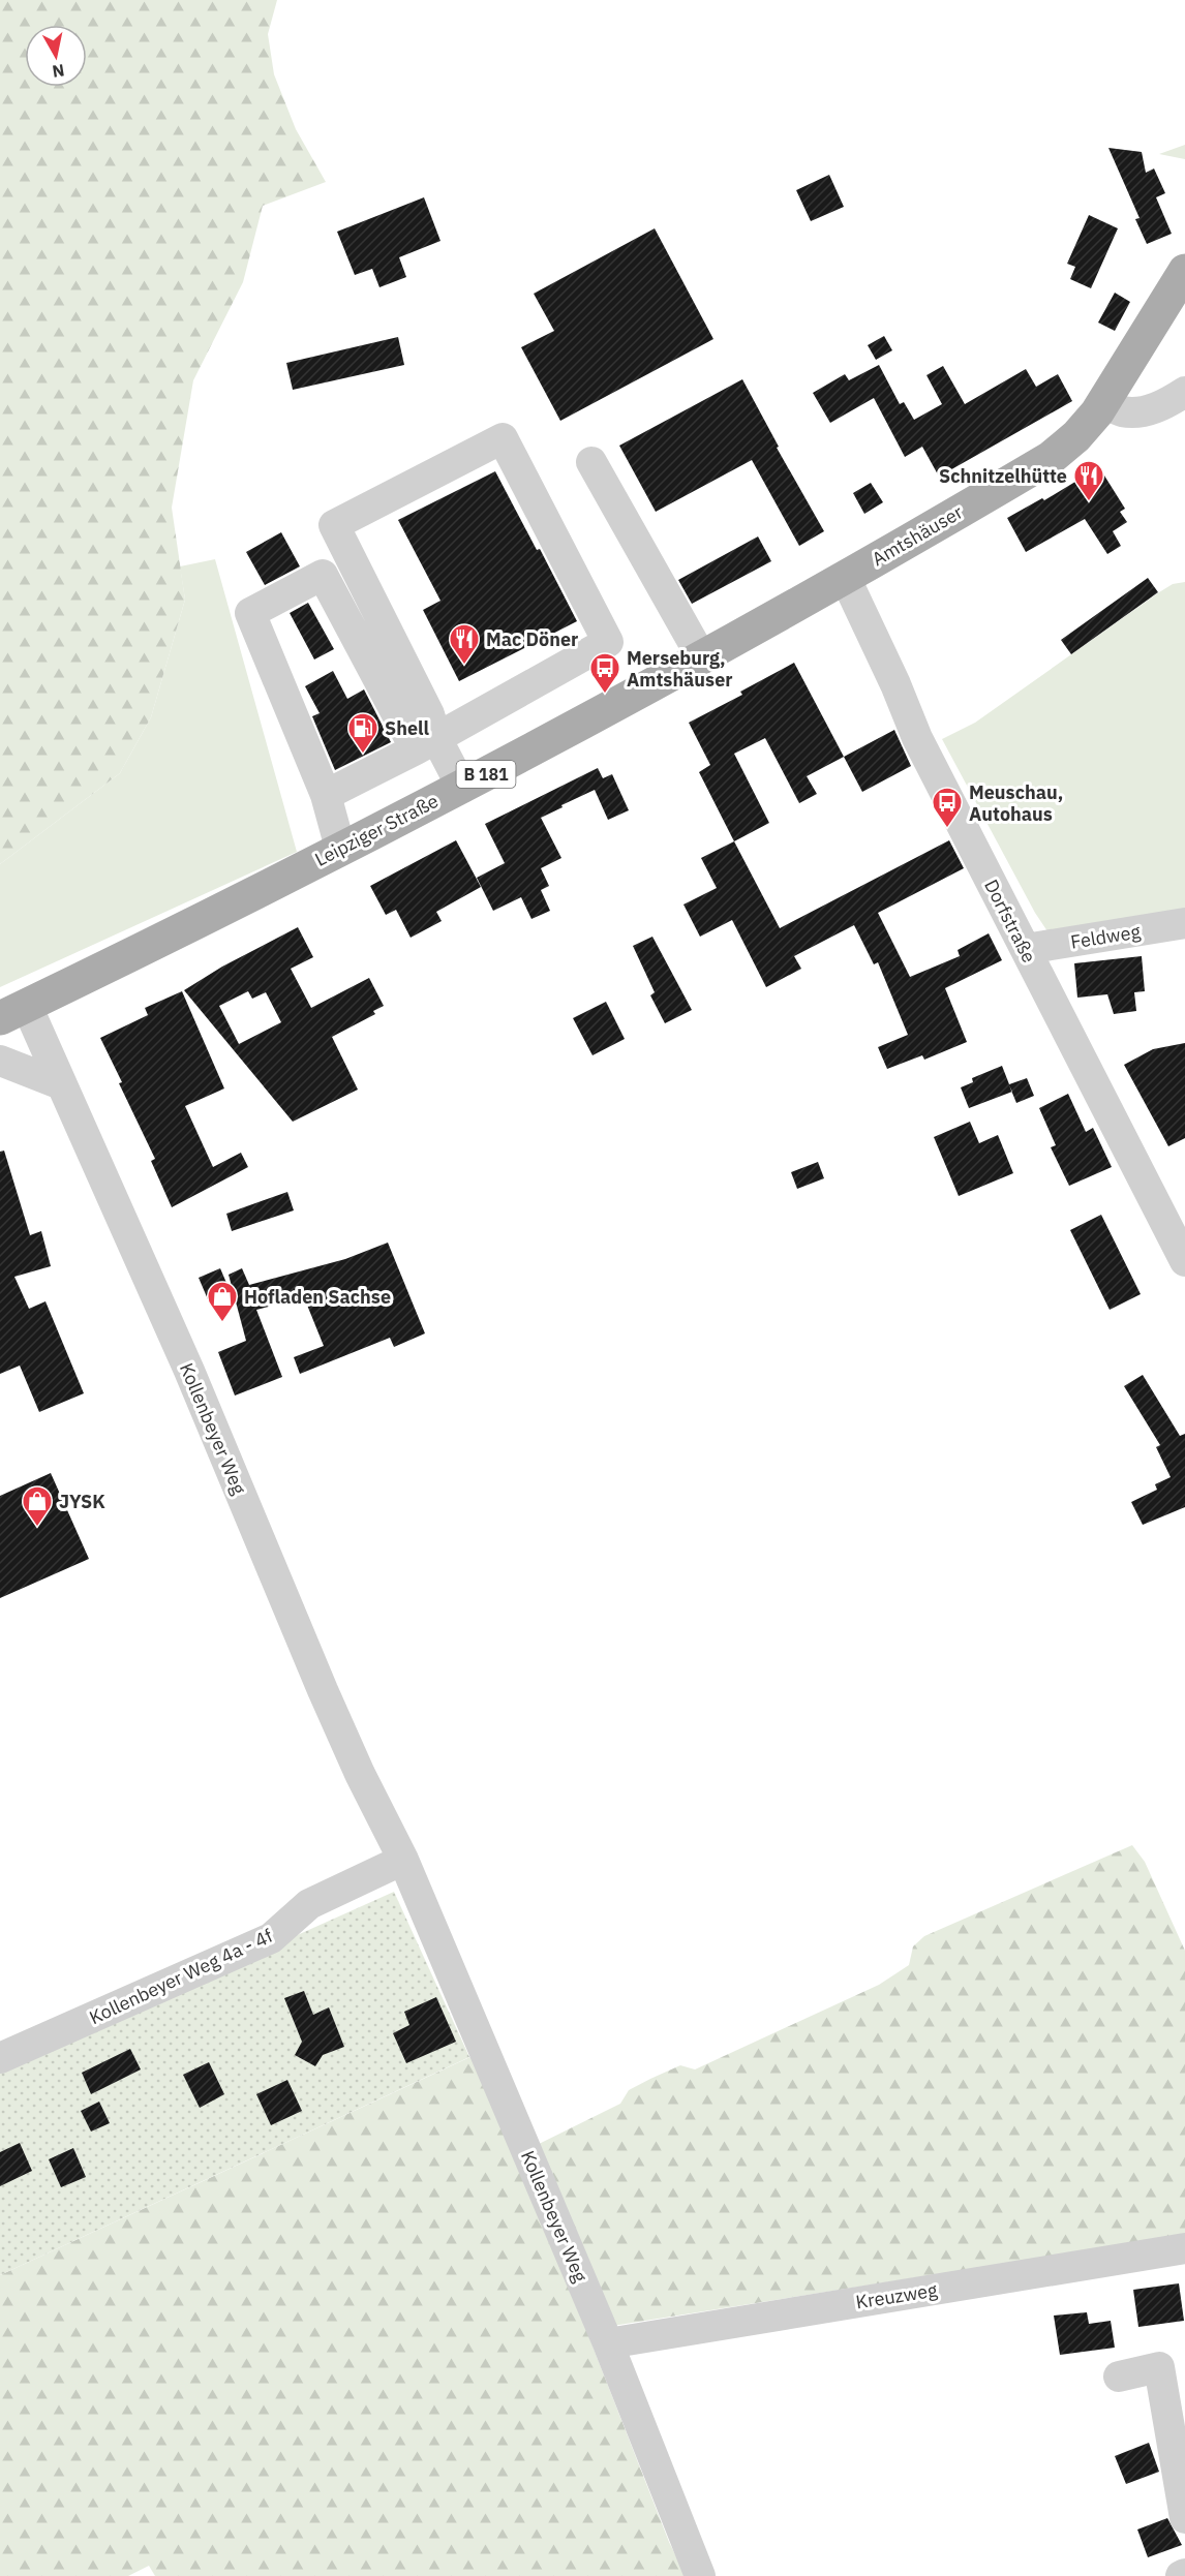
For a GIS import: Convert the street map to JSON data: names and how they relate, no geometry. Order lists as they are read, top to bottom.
{
  "streets": {
    "main road": ["Amtshäuser", "B 181", "Leipziger Straße"],
    "street": [
      "Dorfstraße",
      "Feldweg",
      "Kollenbeyer Weg",
      "Kollenbeyer Weg 4a - 4f",
      "Kreuzweg"
    ]
  },
  "crossings": [
    ["Amtshäuser", "Leipziger Straße"],
    ["Amtshäuser", "Dorfstraße"],
    ["Leipziger Straße", "Dorfstraße"],
    ["Leipziger Straße", "Kollenbeyer Weg"],
    ["Dorfstraße", "Feldweg"],
    ["Kollenbeyer Weg", "Kollenbeyer Weg 4a - 4f"],
    ["Kollenbeyer Weg", "Kreuzweg"]
  ],
  "places": {
    "restaurant": ["Schnitzelhütte", "Mac Döner"],
    "bus stop": ["Merseburg, Amtshäuser", "Meuschau, Autohaus"],
    "fuel station": ["Shell"],
    "shop": ["Hofladen Sachse", "JYSK"]
  },
  "north": "bottom"
}
